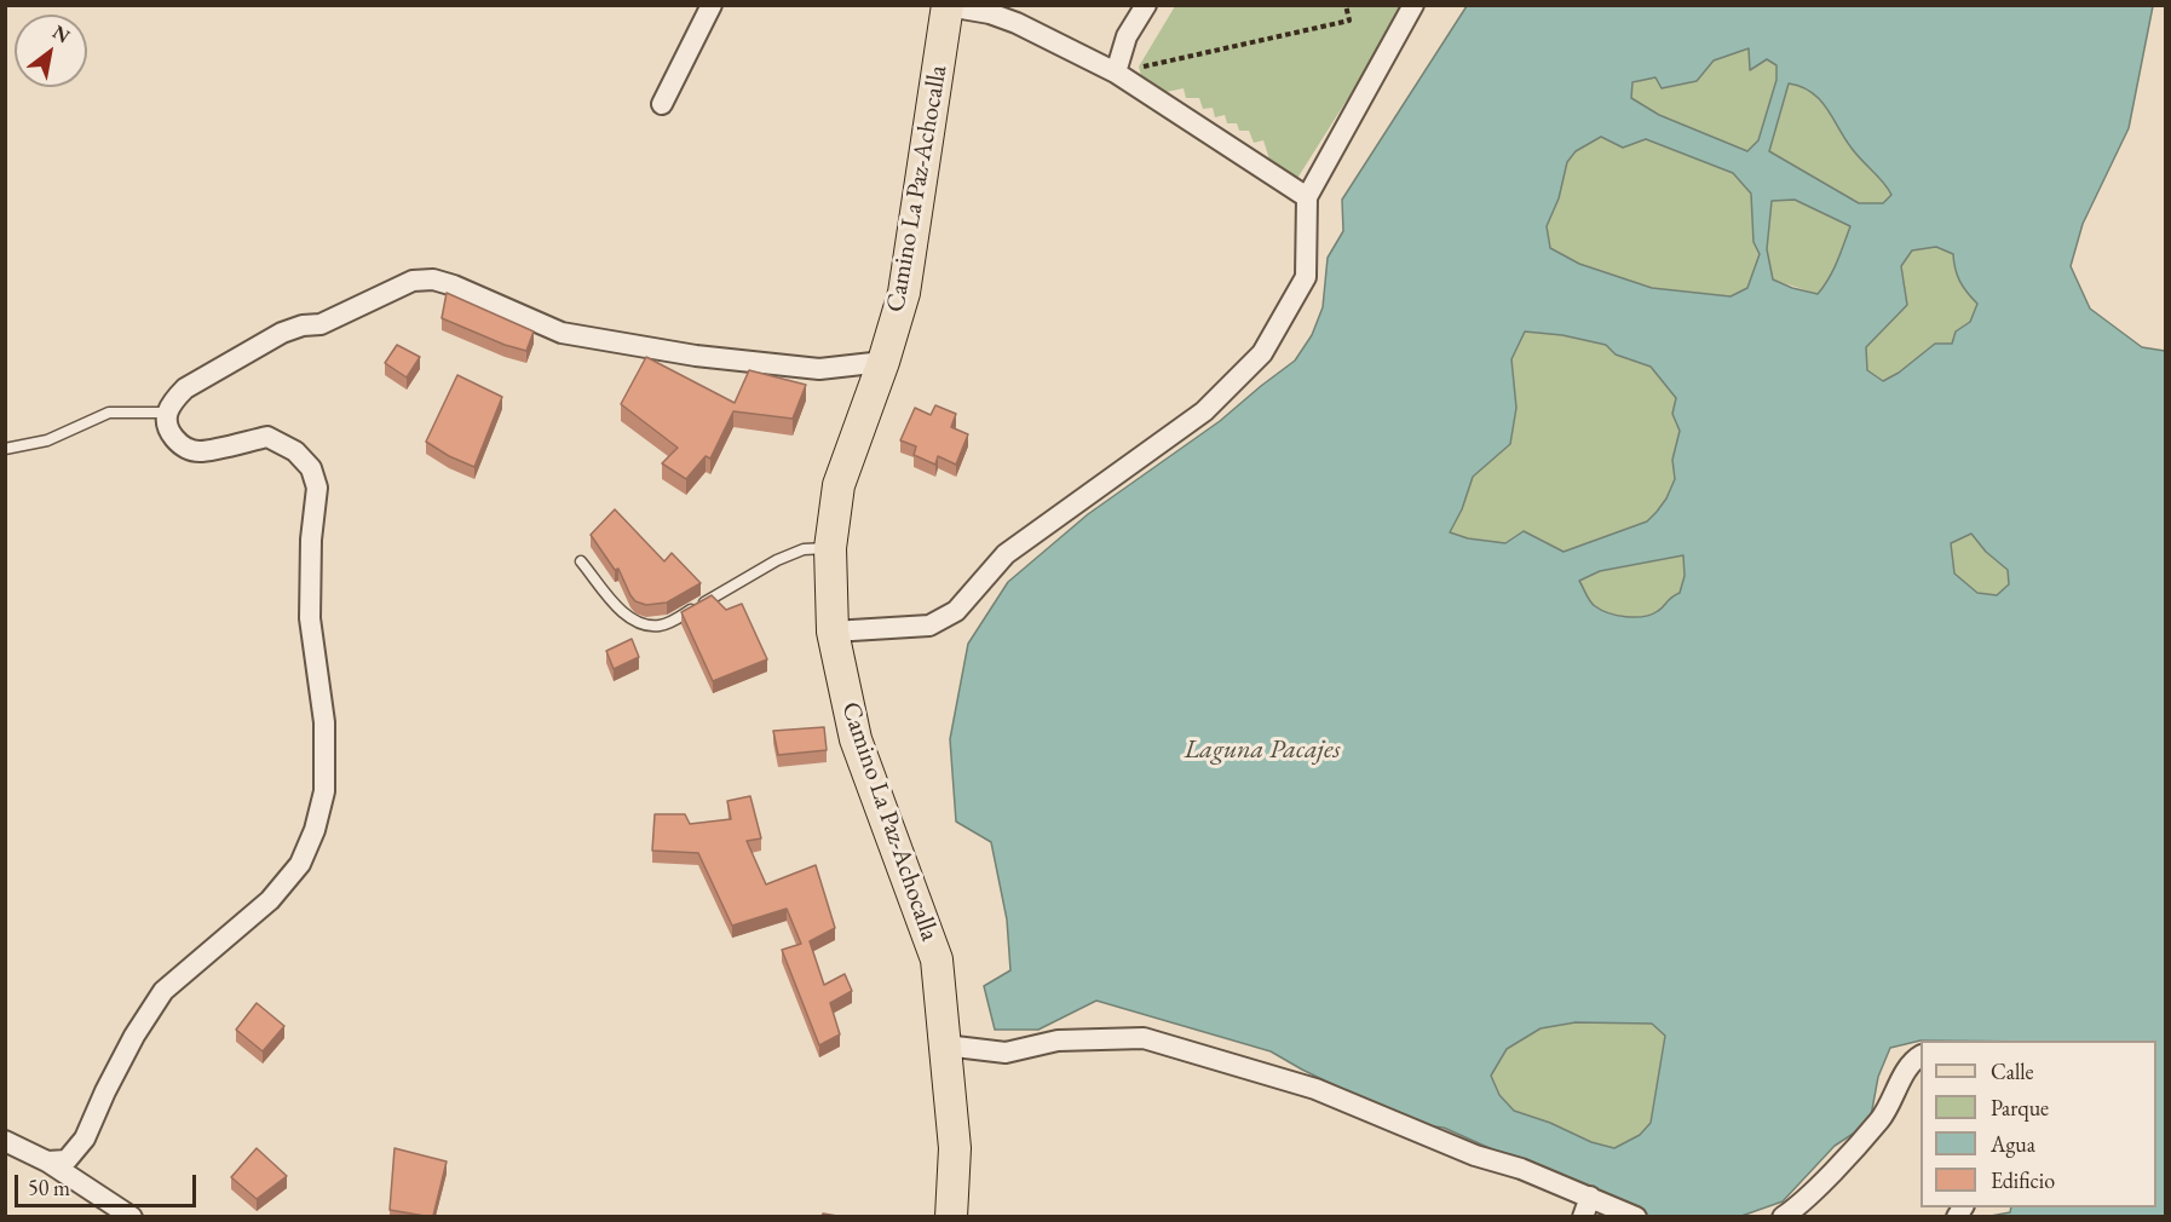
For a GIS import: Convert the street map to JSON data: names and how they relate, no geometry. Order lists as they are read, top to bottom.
{
  "streets": {
    "main road": ["Camino La Paz-Achocalla"]
  },
  "water": ["Laguna Pacajes"],
  "legend": [
    "Calle",
    "Parque",
    "Agua",
    "Edificio"
  ],
  "scale_bar": "50 m",
  "north": "top right"
}
